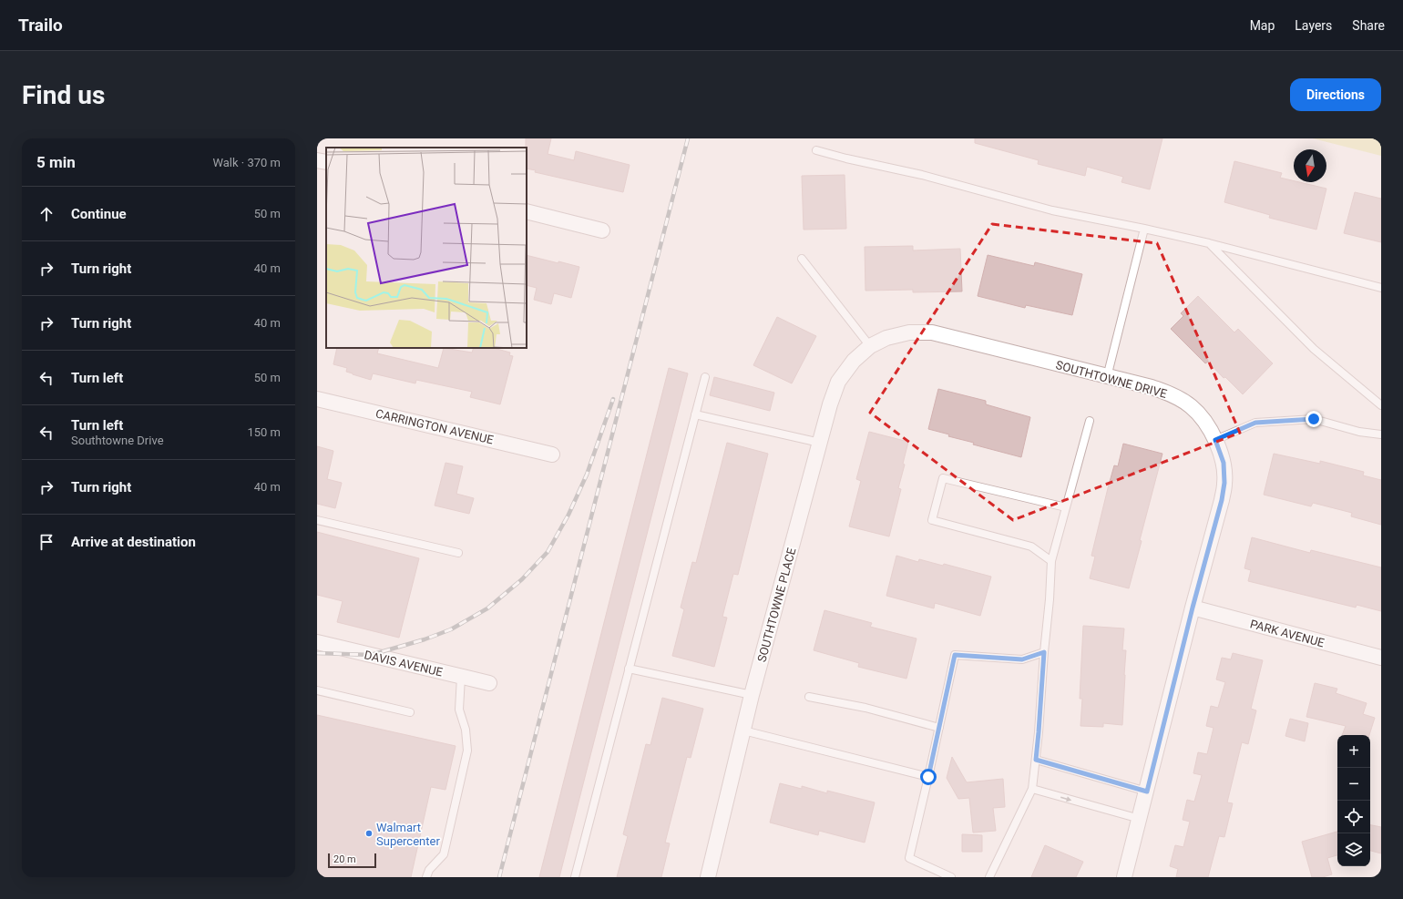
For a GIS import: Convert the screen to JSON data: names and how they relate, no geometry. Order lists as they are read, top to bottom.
{
  "streets": {
    "street": [
      "SOUTHTOWNE DRIVE",
      "CARRINGTON AVENUE",
      "SOUTHTOWNE PLACE",
      "PARK AVENUE",
      "DAVIS AVENUE"
    ]
  },
  "crossings": [
    ["SOUTHTOWNE DRIVE", "SOUTHTOWNE PLACE"],
    ["SOUTHTOWNE DRIVE", "PARK AVENUE"]
  ],
  "places": ["Walmart Supercenter"],
  "scale_bar": "20 m",
  "north": "bottom",
  "page": {
    "header": "Trailo",
    "nav": ["Map", "Layers", "Share"],
    "buttons": "Directions",
    "title": "Find us",
    "heading": ["5 min", "Walk · 370 m"],
    "list": [
      ["Continue", "50 m"],
      ["Turn right", "40 m"],
      ["Turn right", "40 m"],
      ["Turn left", "50 m"],
      ["Turn left", "Southtowne Drive", "150 m"],
      ["Turn right", "40 m"],
      "Arrive at destination"
    ],
    "map_buttons": ["+", "−"],
    "scale": "20 m"
  }
}
